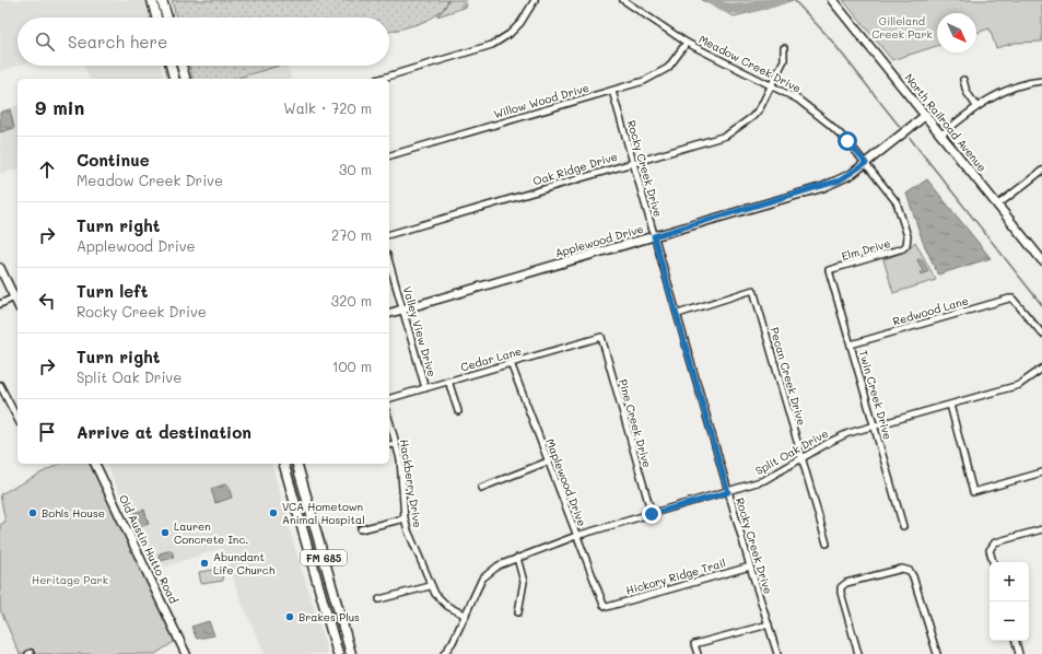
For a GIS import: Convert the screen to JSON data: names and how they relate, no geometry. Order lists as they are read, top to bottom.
{
  "streets": {
    "main road": ["FM 685"],
    "street": [
      "Meadow Creek Drive",
      "Willow Wood Drive",
      "North Railroad Avenue",
      "Oak Ridge Drive",
      "Rocky Creek Drive",
      "Applewood Drive",
      "Elm Drive",
      "Redwood Lane",
      "Valley View Drive",
      "Cedar Lane",
      "Pecan Creek Drive",
      "Twin Creek Drive",
      "Pine Creek Drive",
      "Split Oak Drive",
      "Maplewood Drive",
      "Hackberry Drive",
      "Old Austin Hutto Road",
      "Hickory Ridge Trail"
    ]
  },
  "crossings": [
    ["Meadow Creek Drive", "Willow Wood Drive"],
    ["Meadow Creek Drive", "Oak Ridge Drive"],
    ["Meadow Creek Drive", "Applewood Drive"],
    ["Meadow Creek Drive", "Elm Drive"],
    ["Willow Wood Drive", "Rocky Creek Drive"],
    ["North Railroad Avenue", "Applewood Drive"],
    ["Oak Ridge Drive", "Rocky Creek Drive"],
    ["Rocky Creek Drive", "Applewood Drive"],
    ["Rocky Creek Drive", "Pecan Creek Drive"],
    ["Rocky Creek Drive", "Split Oak Drive"],
    ["Rocky Creek Drive", "Hickory Ridge Trail"],
    ["Applewood Drive", "Valley View Drive"],
    ["Elm Drive", "Twin Creek Drive"],
    ["Redwood Lane", "Twin Creek Drive"],
    ["Valley View Drive", "Cedar Lane"],
    ["Cedar Lane", "Pine Creek Drive"],
    ["Cedar Lane", "Maplewood Drive"],
    ["Pecan Creek Drive", "Split Oak Drive"],
    ["Twin Creek Drive", "Split Oak Drive"],
    ["Pine Creek Drive", "Split Oak Drive"],
    ["Split Oak Drive", "Maplewood Drive"],
    ["Split Oak Drive", "Hackberry Drive"],
    ["Maplewood Drive", "Hickory Ridge Trail"]
  ],
  "parks": ["Gilleland Creek Park", "Heritage Park"],
  "places": [
    "Bohls House",
    "VCA Hometown Animal Hospital",
    "Lauren Concrete Inc.",
    "Abundant Life Church",
    "Brakes Plus"
  ],
  "north": "bottom right",
  "page": {
    "search": "Search here",
    "heading": ["9 min", "Walk · 720 m"],
    "list": [
      ["Continue", "Meadow Creek Drive", "30 m"],
      ["Turn right", "Applewood Drive", "270 m"],
      ["Turn left", "Rocky Creek Drive", "320 m"],
      ["Turn right", "Split Oak Drive", "100 m"],
      "Arrive at destination"
    ],
    "map_buttons": ["+", "−"]
  }
}
